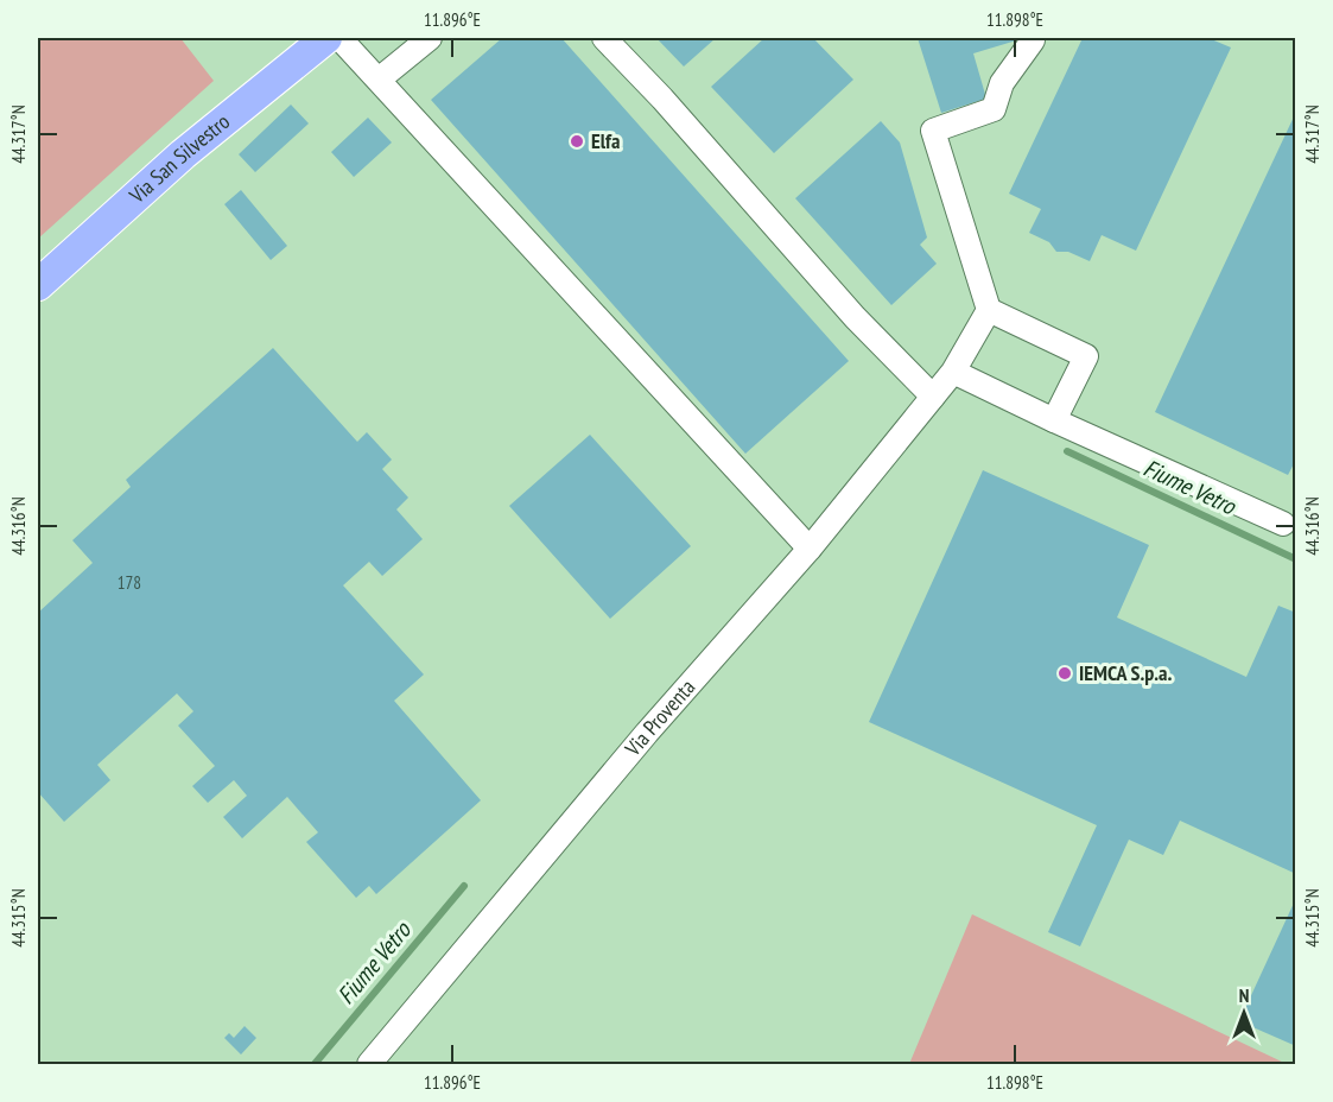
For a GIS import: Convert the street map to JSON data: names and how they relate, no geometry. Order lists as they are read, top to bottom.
{
  "streets": {
    "main road": ["Via San Silvestro"],
    "street": ["Via Proventa"]
  },
  "water": ["Fiume Vetro"],
  "places": ["Elfa", "IEMCA S.p.a."],
  "house_numbers": ["178"],
  "north": "top",
  "coordinates": [
    "11.896°E",
    "11.898°E",
    "44.317°N",
    "44.316°N",
    "44.315°N"
  ]
}
